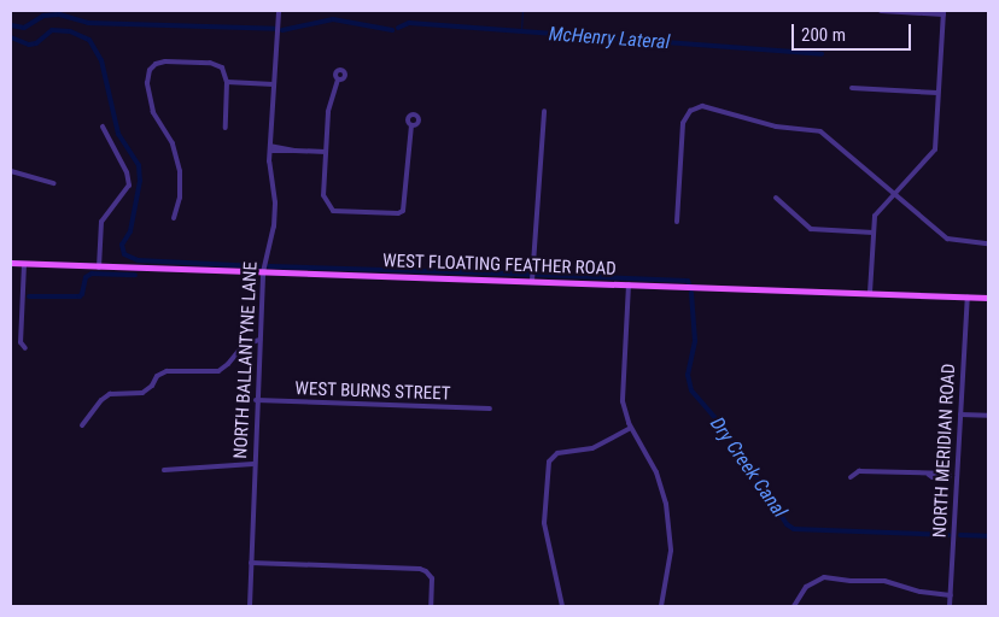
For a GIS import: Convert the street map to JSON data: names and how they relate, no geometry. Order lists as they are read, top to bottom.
{
  "streets": {
    "main road": ["WEST FLOATING FEATHER ROAD"],
    "street": ["NORTH BALLANTYNE LANE", "WEST BURNS STREET", "NORTH MERIDIAN ROAD"]
  },
  "crossings": [
    ["WEST FLOATING FEATHER ROAD", "NORTH BALLANTYNE LANE"],
    ["WEST FLOATING FEATHER ROAD", "NORTH MERIDIAN ROAD"],
    ["NORTH BALLANTYNE LANE", "WEST BURNS STREET"]
  ],
  "water": ["McHenry Lateral", "Dry Creek Canal"],
  "scale_bar": "200 m"
}
